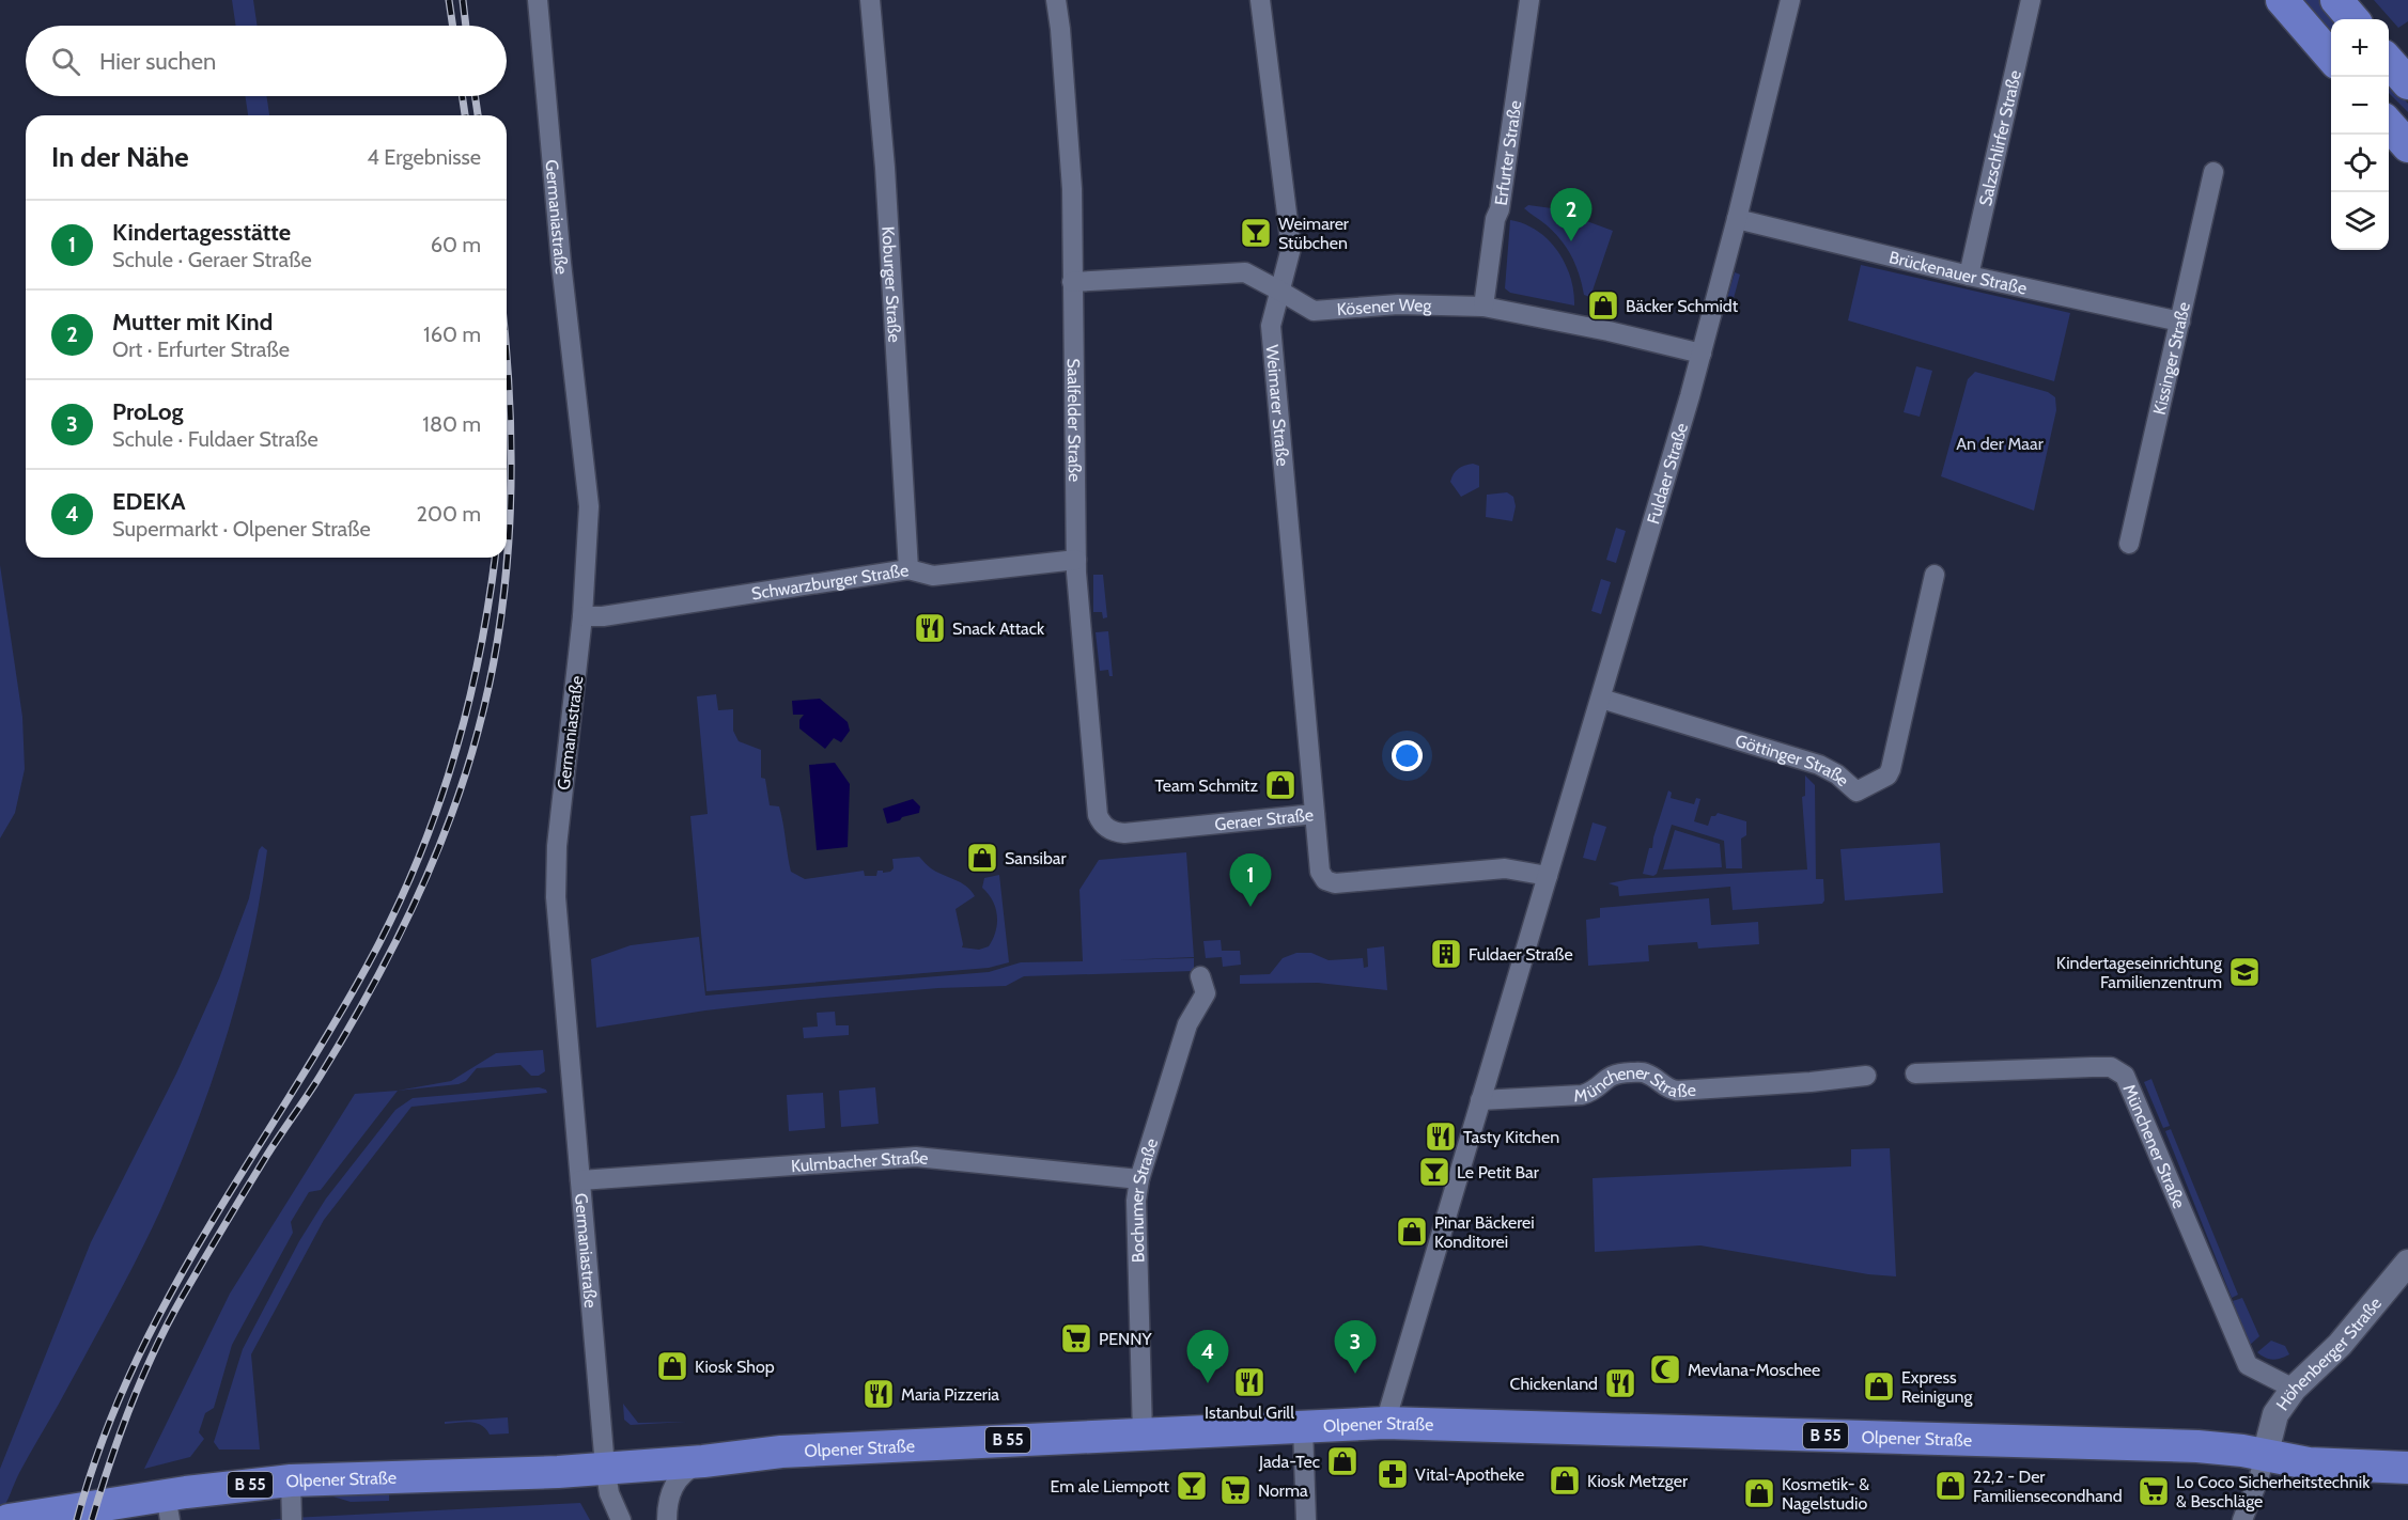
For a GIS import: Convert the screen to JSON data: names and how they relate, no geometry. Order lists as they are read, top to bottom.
{
  "streets": {
    "main road": ["Olpener Straße", "B 55"],
    "street": [
      "Salzschlirfer Straße",
      "Erfurter Straße",
      "Germaniastraße",
      "Brückenauer Straße",
      "Koburger Straße",
      "Kösener Weg",
      "Kissinger Straße",
      "Weimarer Straße",
      "Saalfelder Straße",
      "Fuldaer Straße",
      "Schwarzburger Straße",
      "Göttinger Straße",
      "Geraer Straße",
      "Münchener Straße",
      "Kulmbacher Straße",
      "Bochumer Straße",
      "Höhenberger Straße"
    ]
  },
  "crossings": [
    ["Salzschlirfer Straße", "Brückenauer Straße"],
    ["Erfurter Straße", "Kösener Weg"],
    ["Germaniastraße", "Schwarzburger Straße"],
    ["Germaniastraße", "Kulmbacher Straße"],
    ["Germaniastraße", "Olpener Straße"],
    ["Brückenauer Straße", "Kissinger Straße"],
    ["Brückenauer Straße", "Fuldaer Straße"],
    ["Koburger Straße", "Schwarzburger Straße"],
    ["Kösener Weg", "Weimarer Straße"],
    ["Kösener Weg", "Saalfelder Straße"],
    ["Kösener Weg", "Fuldaer Straße"],
    ["Weimarer Straße", "Geraer Straße"],
    ["Saalfelder Straße", "Schwarzburger Straße"],
    ["Saalfelder Straße", "Geraer Straße"],
    ["Fuldaer Straße", "Göttinger Straße"],
    ["Fuldaer Straße", "Geraer Straße"],
    ["Fuldaer Straße", "Münchener Straße"],
    ["Fuldaer Straße", "Olpener Straße"],
    ["Münchener Straße", "Höhenberger Straße"],
    ["Kulmbacher Straße", "Bochumer Straße"],
    ["Bochumer Straße", "Olpener Straße"],
    ["Höhenberger Straße", "Olpener Straße"]
  ],
  "parks": ["An der Maar"],
  "places": {
    "bar": ["Weimarer Stübchen", "Le Petit Bar", "Em ale Liempott"],
    "shop": [
      "Bäcker Schmidt",
      "Team Schmitz",
      "Sansibar",
      "Pinar Bäckerei Konditorei",
      "Kiosk Shop",
      "Express Reinigung",
      "Jada-Tec",
      "Kiosk Metzger",
      "22,2 - Der Familiensecondhand",
      "Kosmetik- & Nagelstudio"
    ],
    "restaurant": [
      "Snack Attack",
      "Tasty Kitchen",
      "Istanbul Grill",
      "Chickenland",
      "Maria Pizzeria"
    ],
    "building": ["Fuldaer Straße"],
    "school or university": ["Kindertageseinrichtung Familienzentrum"],
    "supermarket": ["PENNY", "Norma", "Lo Coco Sicherheitstechnik & Beschläge"],
    "mosque": ["Mevlana-Moschee"],
    "pharmacy": ["Vital-Apotheke"]
  },
  "page": {
    "map_buttons": ["+", "−"],
    "search": "Hier suchen",
    "heading": ["In der Nähe", "4 Ergebnisse"],
    "pins": [
      "2",
      "1",
      "3",
      "4"
    ],
    "list": [
      {
        "mark": "1",
        "name": "Kindertagesstätte",
        "note": "Schule · Geraer Straße",
        "value": "60 m"
      },
      {
        "mark": "2",
        "name": "Mutter mit Kind",
        "note": "Ort · Erfurter Straße",
        "value": "160 m"
      },
      {
        "mark": "3",
        "name": "ProLog",
        "note": "Schule · Fuldaer Straße",
        "value": "180 m"
      },
      {
        "mark": "4",
        "name": "EDEKA",
        "note": "Supermarkt · Olpener Straße",
        "value": "200 m"
      }
    ]
  }
}
